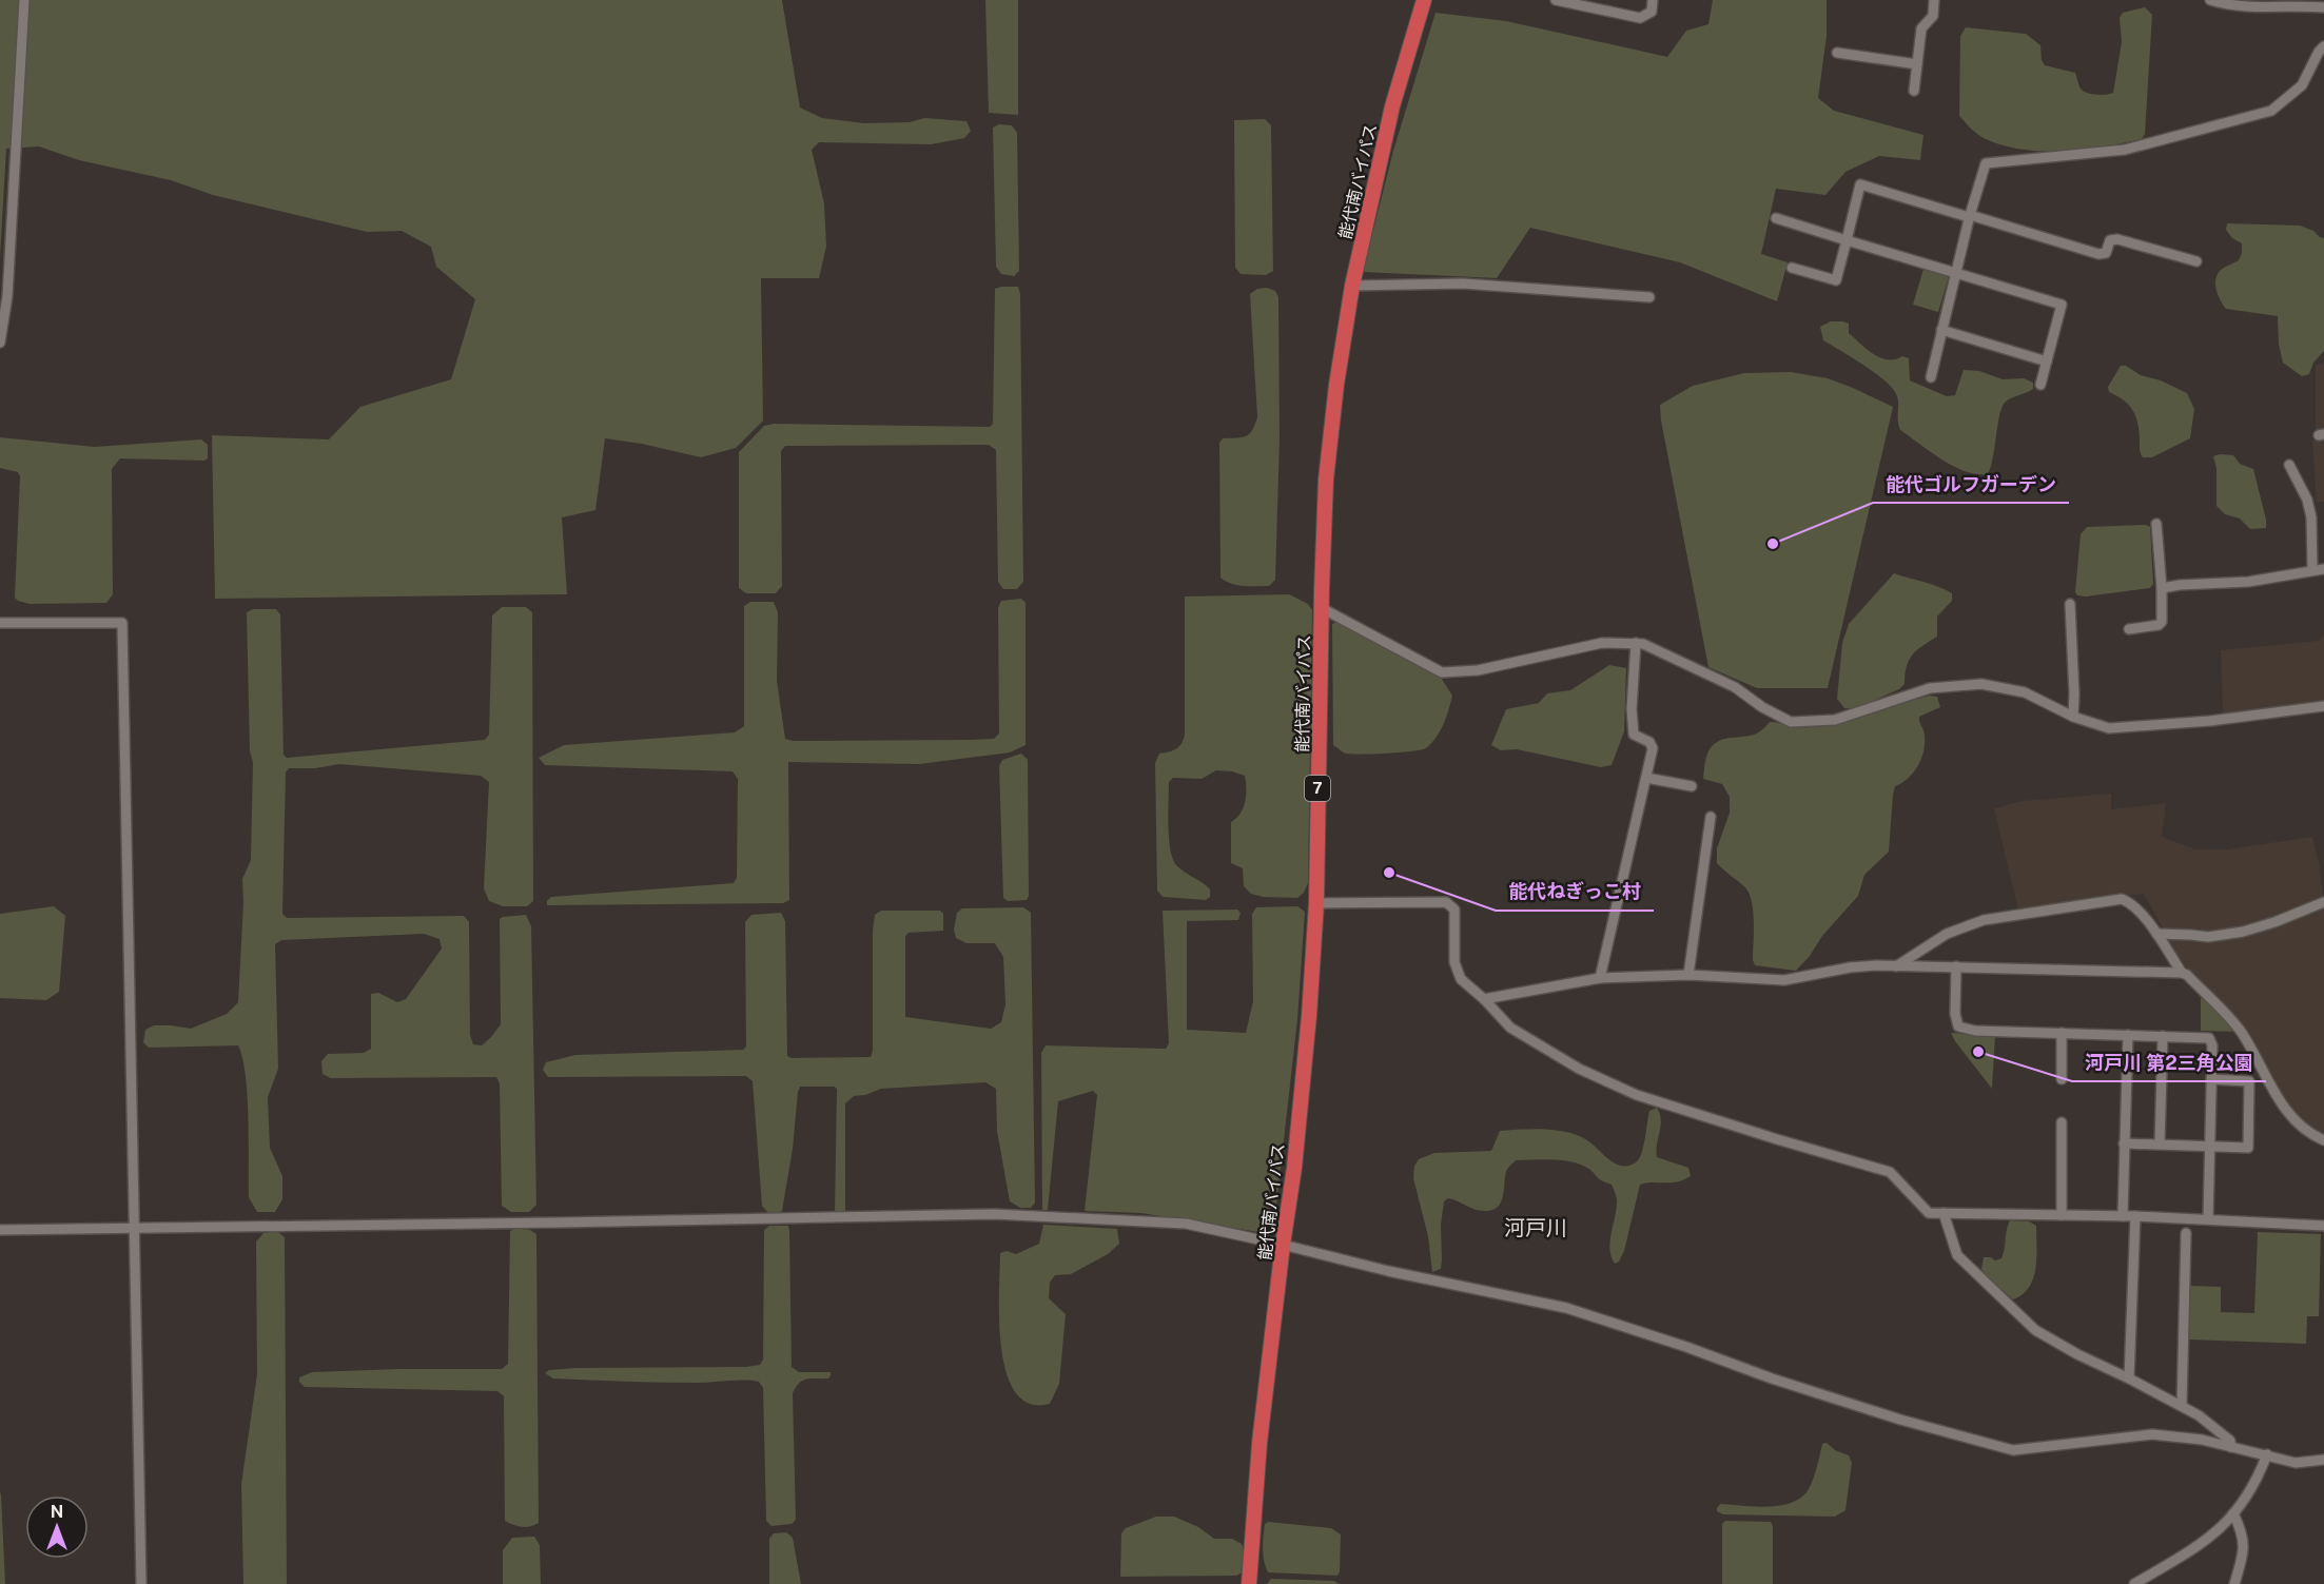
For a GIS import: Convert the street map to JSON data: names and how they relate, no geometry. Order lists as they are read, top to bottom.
{
  "streets": {
    "highway": ["能代南バイパス", "7"]
  },
  "districts": ["河戸川"],
  "places": ["能代ゴルフガーデン", "能代ねぎっこ村", "河戸川 第2三角公園"],
  "north": "top"
}
